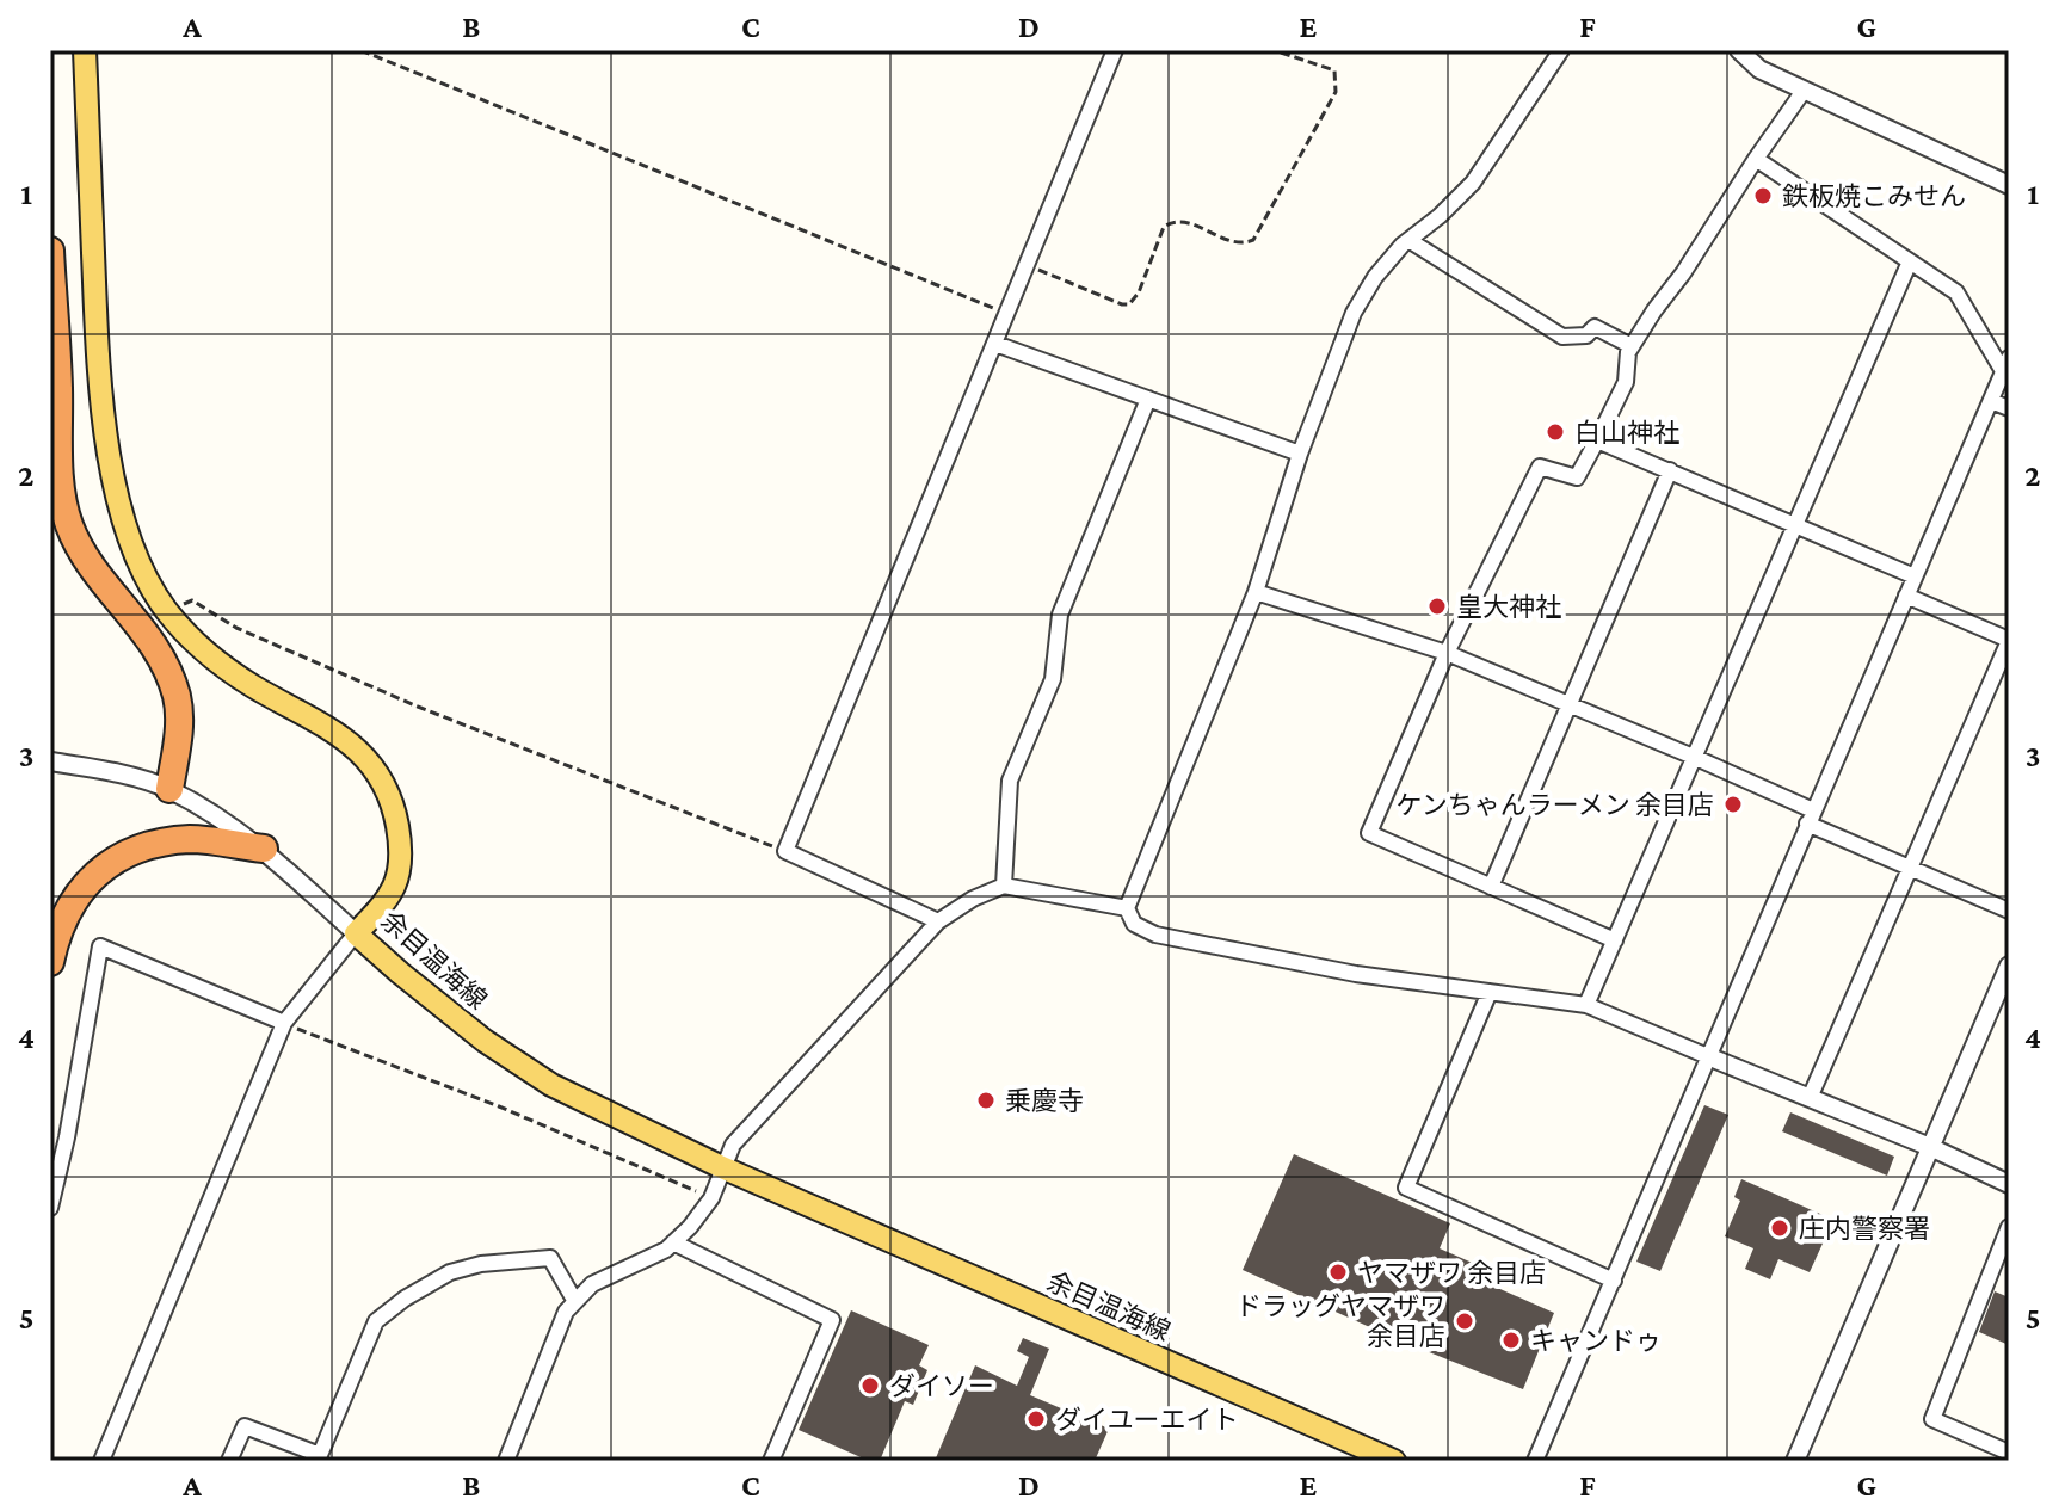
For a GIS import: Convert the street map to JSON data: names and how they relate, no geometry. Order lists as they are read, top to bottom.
{
  "streets": {
    "main road": ["余目温海線"]
  },
  "places": [
    "鉄板焼こみせん",
    "白山神社",
    "皇大神社",
    "ケンちゃんラーメン 余目店",
    "乗慶寺",
    "庄内警察署",
    "ヤマザワ 余目店",
    "ドラッグヤマザワ 余目店",
    "キャンドゥ",
    "ダイソー",
    "ダイユーエイト"
  ],
  "grid": {
    "columns": [
      "A",
      "B",
      "C",
      "D",
      "E",
      "F",
      "G"
    ],
    "rows": [
      "1",
      "2",
      "3",
      "4",
      "5"
    ]
  }
}
